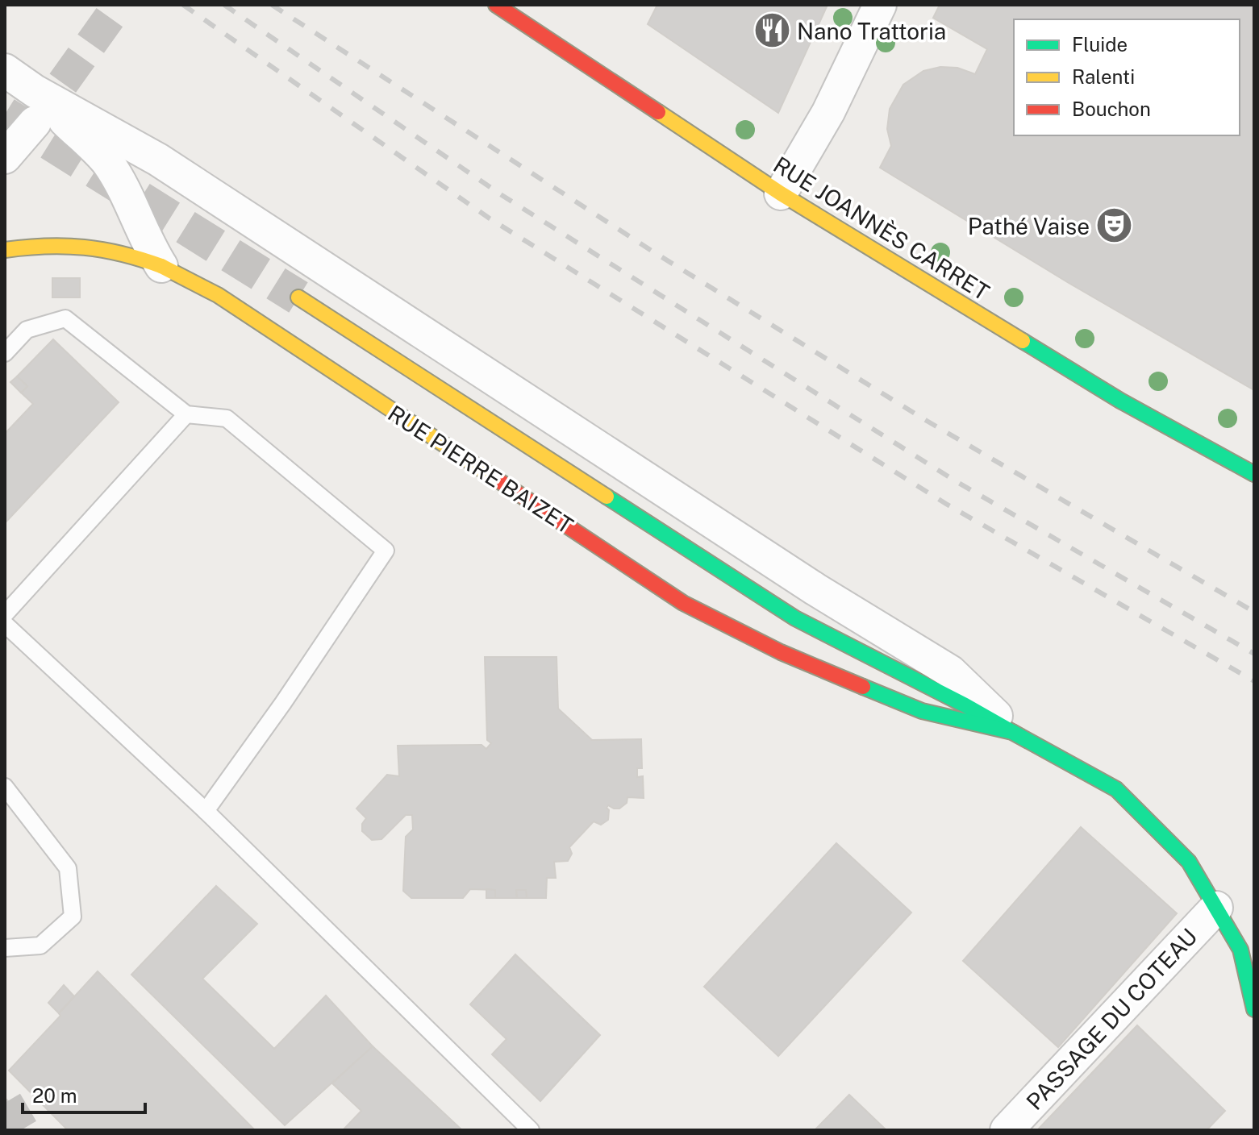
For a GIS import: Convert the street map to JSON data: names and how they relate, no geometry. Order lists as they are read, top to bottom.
{
  "streets": {
    "main road": ["RUE JOANNÈS CARRET", "RUE PIERRE BAIZET"],
    "street": ["PASSAGE DU COTEAU"]
  },
  "crossings": [
    ["RUE PIERRE BAIZET", "PASSAGE DU COTEAU"]
  ],
  "places": {
    "restaurant": ["Nano Trattoria"],
    "theatre": ["Pathé Vaise"]
  },
  "legend": ["Fluide", "Ralenti", "Bouchon"],
  "scale_bar": "20 m"
}
